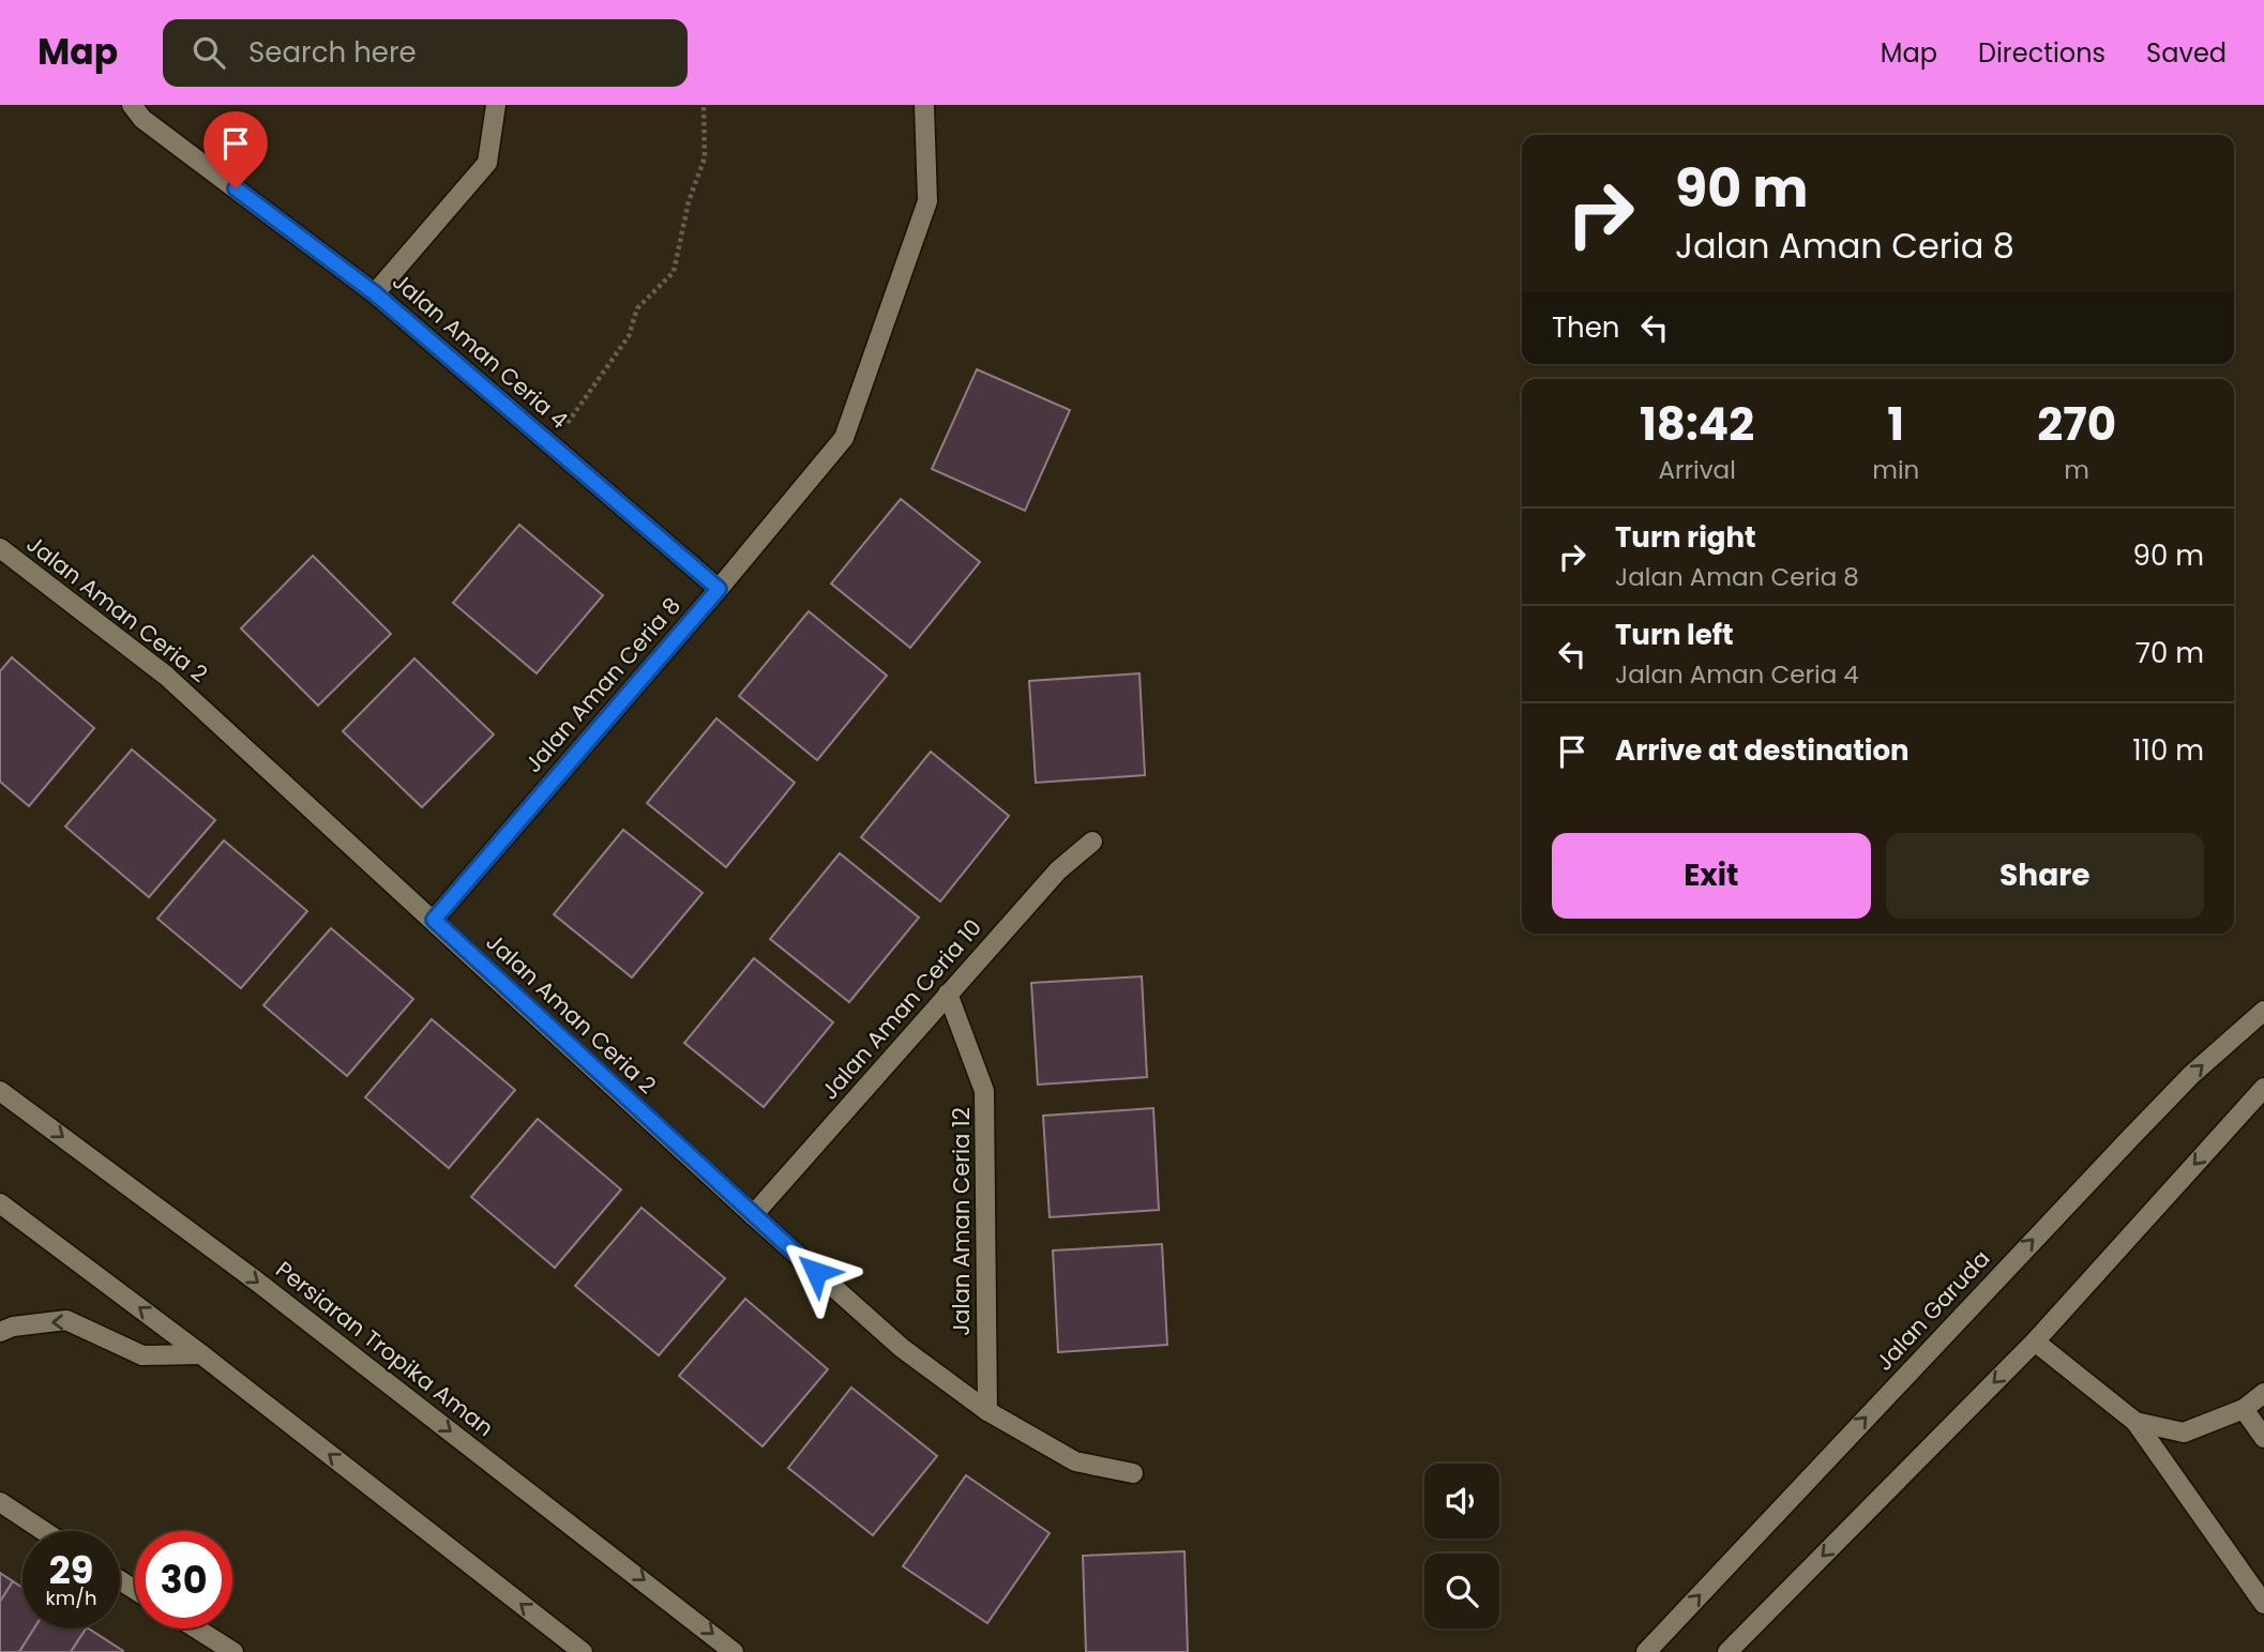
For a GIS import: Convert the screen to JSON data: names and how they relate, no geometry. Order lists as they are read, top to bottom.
{
  "streets": {
    "street": [
      "Jalan Aman Ceria 4",
      "Jalan Aman Ceria 2",
      "Jalan Aman Ceria 8",
      "Jalan Aman Ceria 10",
      "Jalan Aman Ceria 12",
      "Jalan Garuda",
      "Persiaran Tropika Aman"
    ]
  },
  "crossings": [
    ["Jalan Aman Ceria 4", "Jalan Aman Ceria 8"],
    ["Jalan Aman Ceria 2", "Jalan Aman Ceria 8"],
    ["Jalan Aman Ceria 2", "Jalan Aman Ceria 10"],
    ["Jalan Aman Ceria 2", "Jalan Aman Ceria 12"],
    ["Jalan Aman Ceria 10", "Jalan Aman Ceria 12"]
  ],
  "page": {
    "header": "Map",
    "search": "Search here",
    "nav": ["Map", "Directions", "Saved"],
    "turn": ["90 m", "Jalan Aman Ceria 8"],
    "then": "Then",
    "eta": [
      "18:42",
      "Arrival",
      "1",
      "min",
      "270",
      "m"
    ],
    "list": [
      {
        "name": "Turn right",
        "note": "Jalan Aman Ceria 8",
        "value": "90 m"
      },
      {
        "name": "Turn left",
        "note": "Jalan Aman Ceria 4",
        "value": "70 m"
      },
      {
        "name": "Arrive at destination",
        "value": "110 m"
      }
    ],
    "buttons": ["Exit", "Share"],
    "speed": "29 km/h",
    "limit": "30"
  }
}
